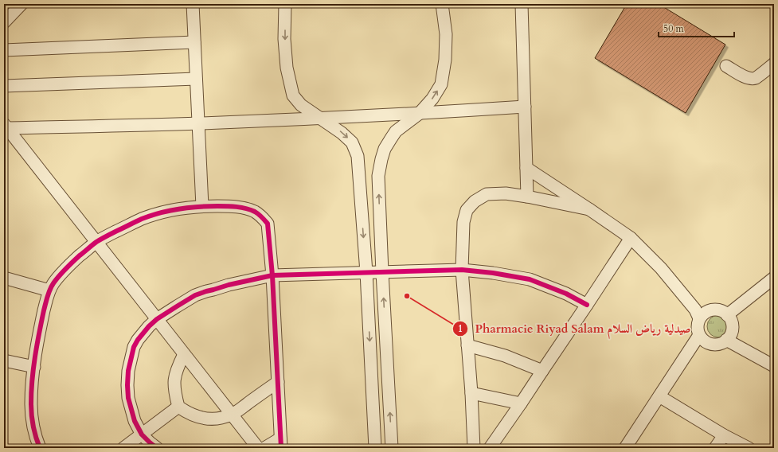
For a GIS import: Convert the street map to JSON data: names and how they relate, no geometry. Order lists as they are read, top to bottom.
{
  "places": ["Pharmacie Riyad Salam صيدلية رياض السلام"],
  "scale_bar": "50 m"
}
